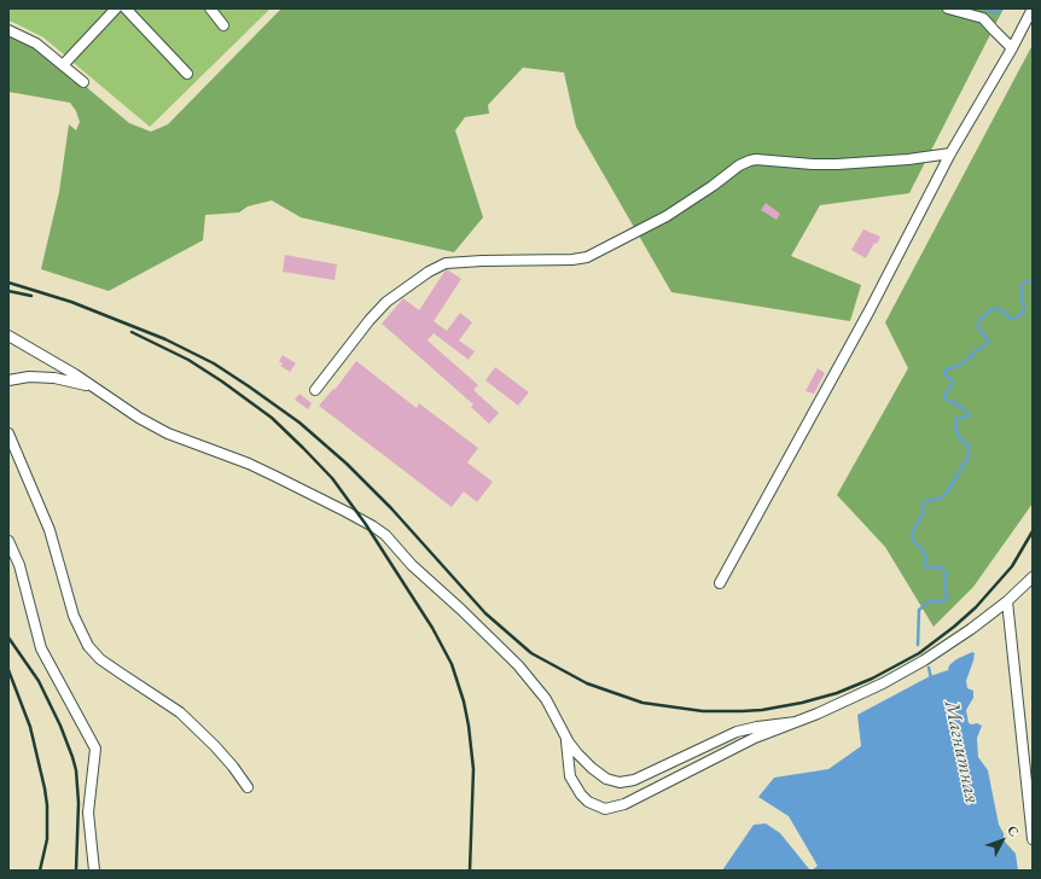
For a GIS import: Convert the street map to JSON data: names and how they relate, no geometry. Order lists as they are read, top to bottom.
{
  "water": ["Магнитная"],
  "north": "top right"
}
